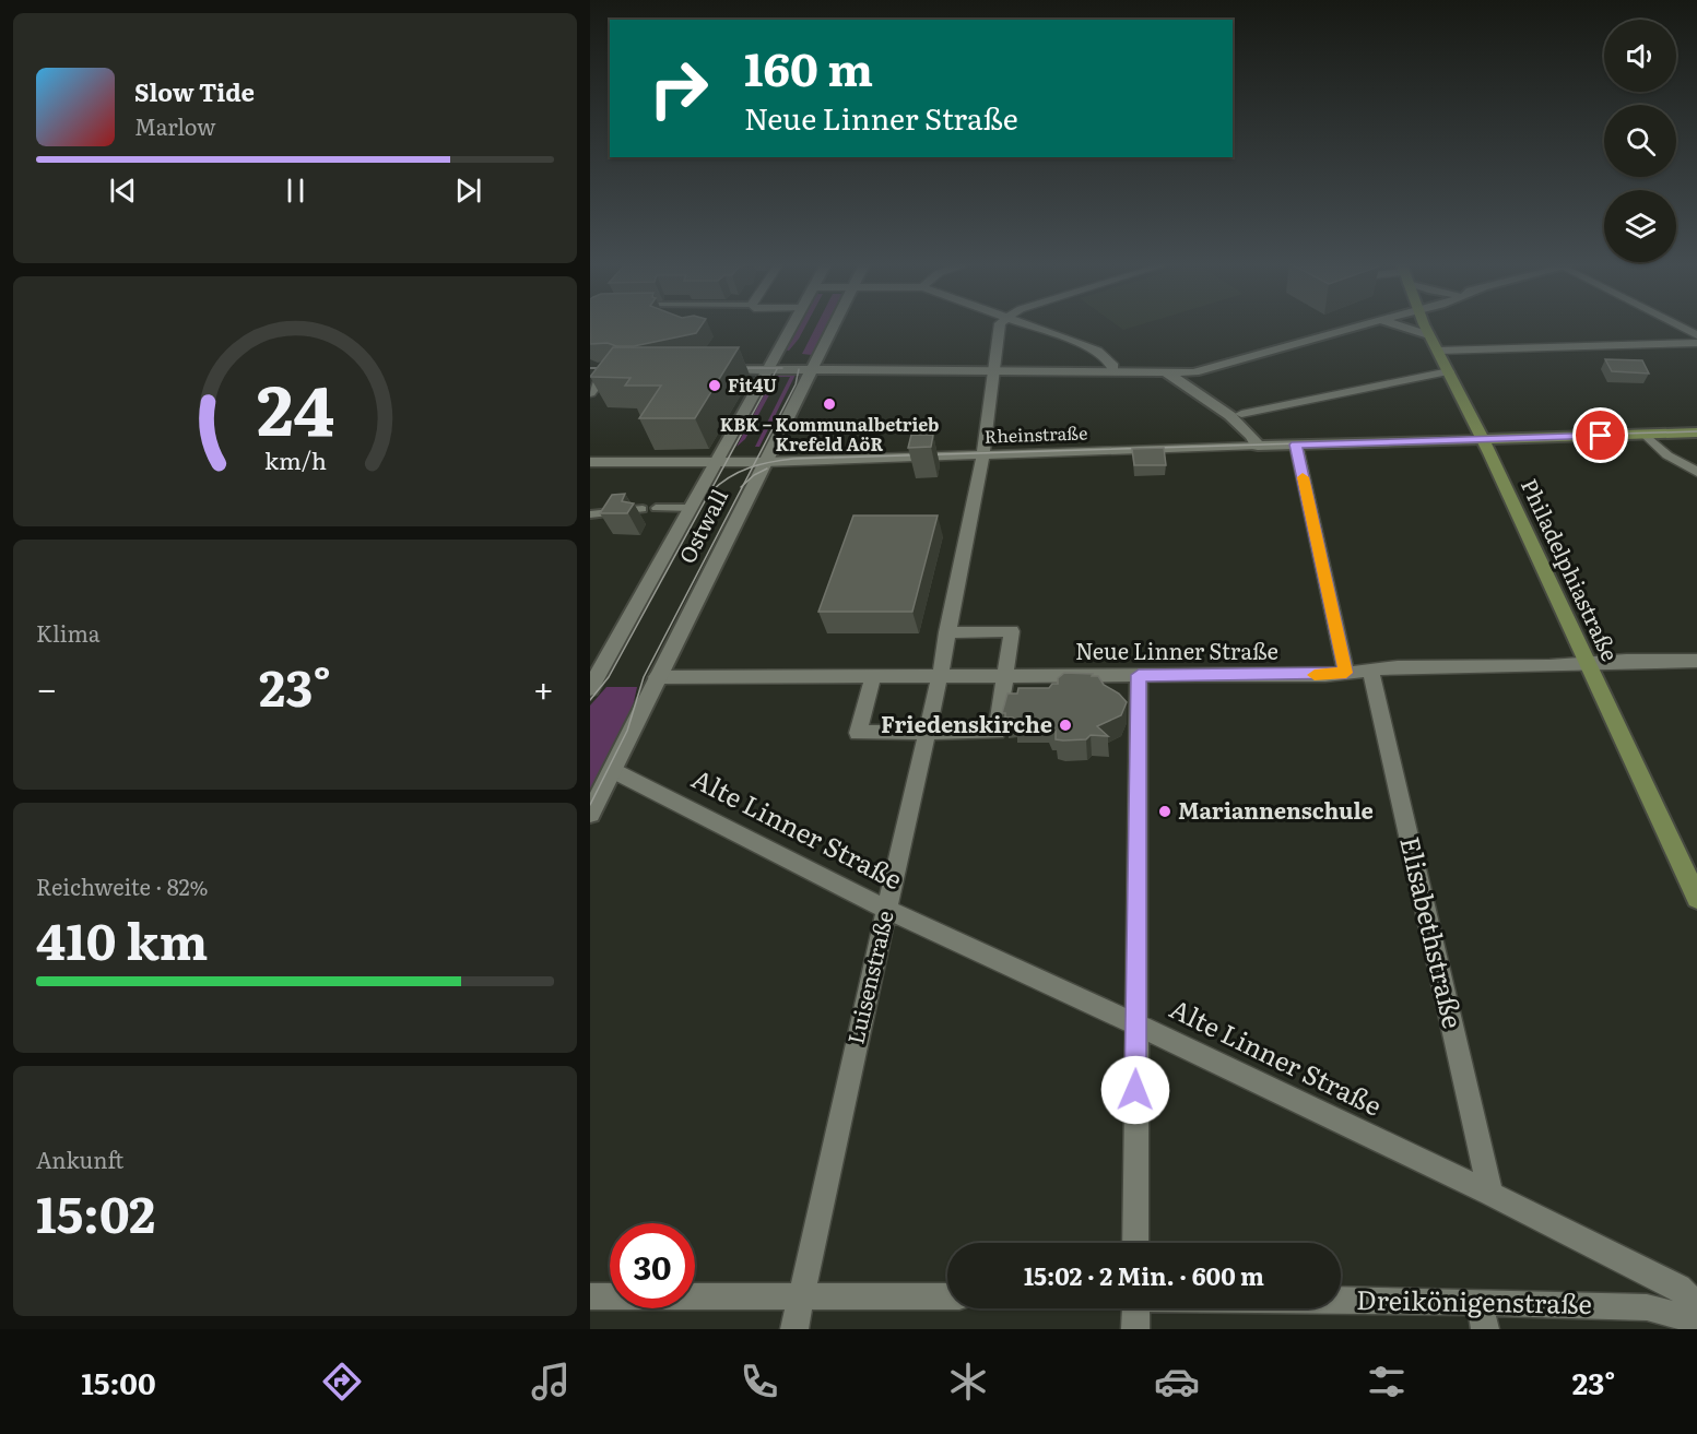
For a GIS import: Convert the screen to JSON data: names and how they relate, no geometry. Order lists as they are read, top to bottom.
{
  "streets": {
    "main road": ["Philadelphiastraße"],
    "street": [
      "Rheinstraße",
      "Ostwall",
      "Neue Linner Straße",
      "Alte Linner Straße",
      "Elisabethstraße",
      "Luisenstraße",
      "Dreikönigenstraße"
    ]
  },
  "crossings": [
    ["Rheinstraße", "Ostwall"],
    ["Rheinstraße", "Philadelphiastraße"],
    ["Rheinstraße", "Luisenstraße"],
    ["Ostwall", "Neue Linner Straße"],
    ["Ostwall", "Alte Linner Straße"],
    ["Philadelphiastraße", "Neue Linner Straße"],
    ["Neue Linner Straße", "Elisabethstraße"],
    ["Neue Linner Straße", "Luisenstraße"],
    ["Alte Linner Straße", "Elisabethstraße"],
    ["Alte Linner Straße", "Luisenstraße"]
  ],
  "places": [
    "Fit4U",
    "KBK – Kommunalbetrieb Krefeld AöR",
    "Friedenskirche",
    "Mariannenschule"
  ],
  "page": {
    "turn": ["160 m", "Neue Linner Straße"],
    "song": ["Slow Tide", "Marlow"],
    "tile": [
      "Klima",
      ["Reichweite · 82%", "410 km"],
      ["Ankunft", "15:02"]
    ],
    "heat": ["−", "23°", "+"],
    "limit": "30",
    "trip": "15:02 · 2 Min. · 600 m",
    "tabs": ["15:00", "23°"],
    "gauge": ["24", "km/h"]
  }
}
